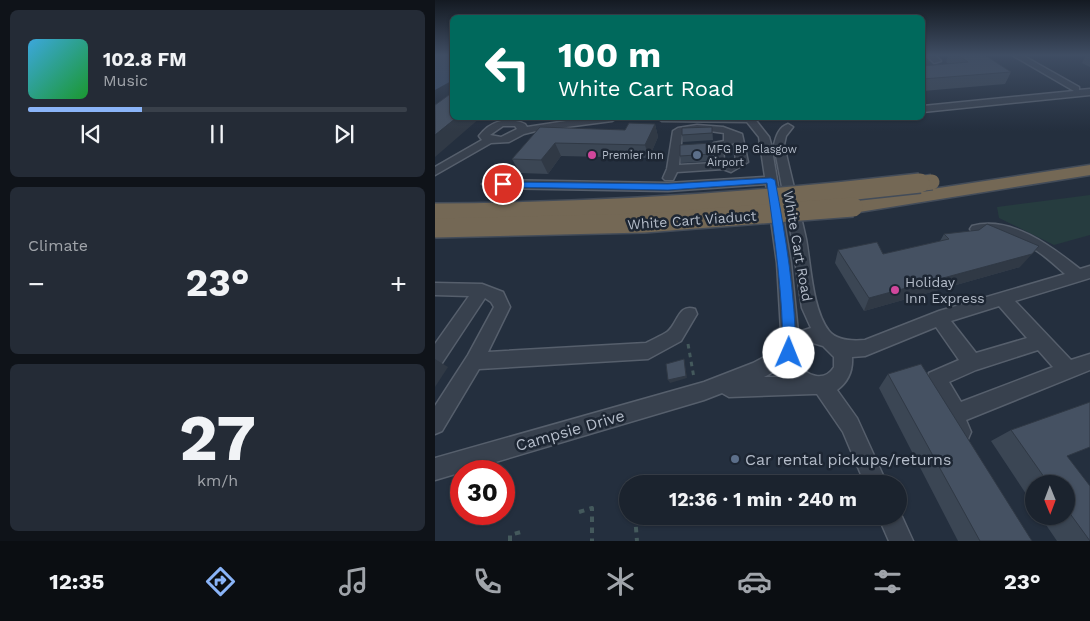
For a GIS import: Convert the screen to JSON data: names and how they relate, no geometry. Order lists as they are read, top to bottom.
{
  "streets": {
    "highway": ["White Cart Viaduct"],
    "street": ["White Cart Road", "Campsie Drive"]
  },
  "crossings": [
    ["White Cart Road", "Campsie Drive"]
  ],
  "places": [
    "Premier Inn",
    "MFG BP Glasgow Airport",
    "Holiday Inn Express",
    "Car rental pickups/returns"
  ],
  "north": "bottom",
  "page": {
    "turn": ["100 m", "White Cart Road"],
    "song": ["102.8 FM", "Music"],
    "tile": [
      "Climate",
      ["27", "km/h"]
    ],
    "heat": ["−", "23°", "+"],
    "limit": "30",
    "trip": "12:36 · 1 min · 240 m",
    "tabs": ["12:35", "23°"]
  }
}
